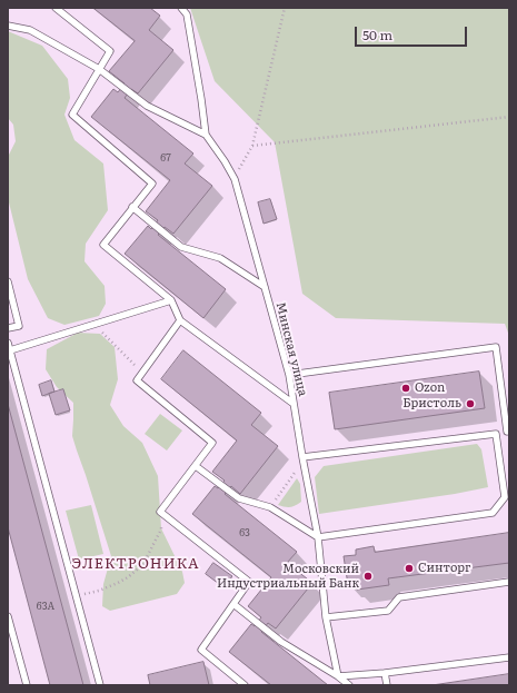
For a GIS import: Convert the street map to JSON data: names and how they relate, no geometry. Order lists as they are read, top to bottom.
{
  "streets": {
    "lane": ["Минская улица"]
  },
  "districts": ["ЭЛЕКТРОНИКА"],
  "places": [
    "Ozon",
    "Бристоль",
    "Синторг",
    "Московский Индустриальный Банк"
  ],
  "house_numbers": ["67", "63", "63А"],
  "scale_bar": "50 m"
}
